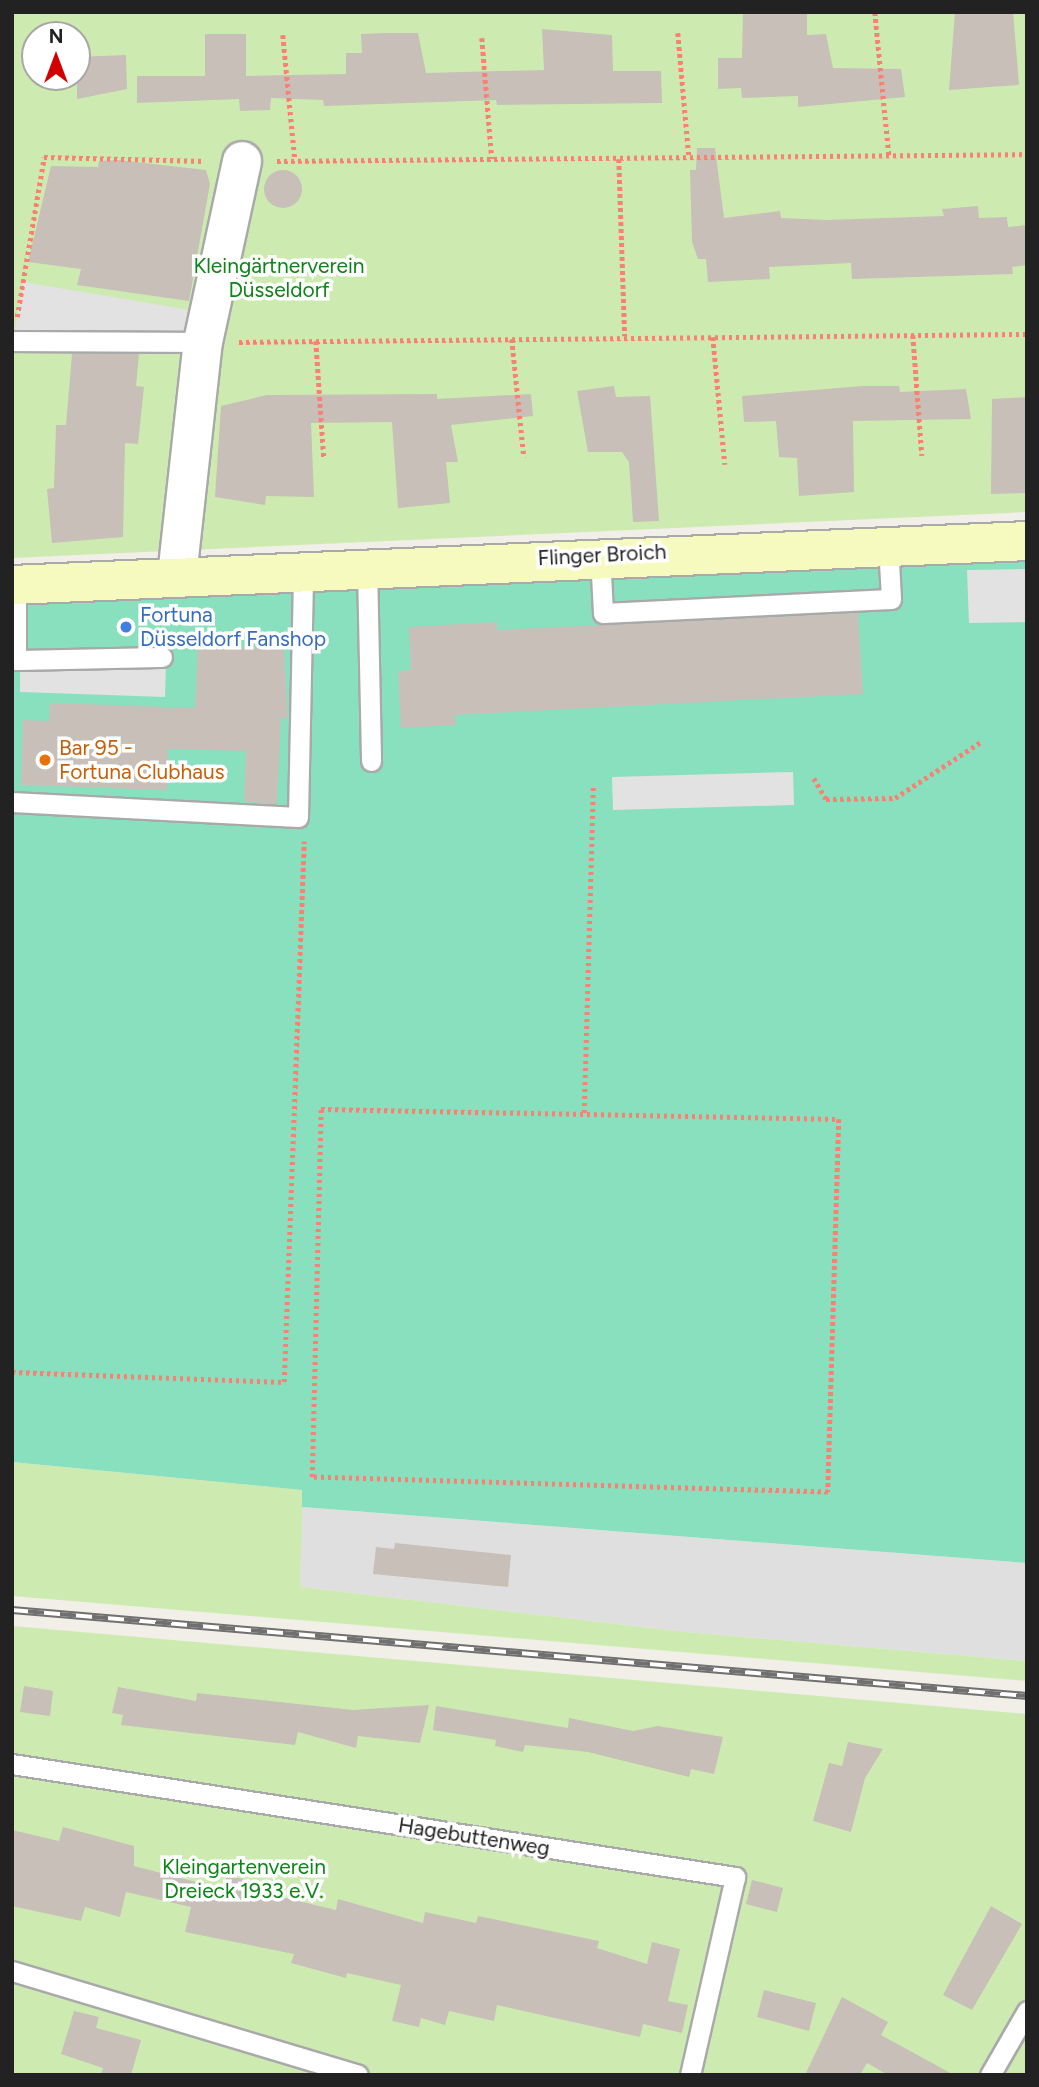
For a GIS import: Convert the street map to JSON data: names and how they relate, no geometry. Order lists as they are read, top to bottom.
{
  "streets": {
    "street": ["Flinger Broich"],
    "lane": ["Hagebuttenweg"]
  },
  "parks": ["Kleingärtnerverein Düsseldorf", "Kleingartenverein Dreieck 1933 e.V."],
  "places": ["Fortuna Düsseldorf Fanshop", "Bar 95 - Fortuna Clubhaus"],
  "north": "top"
}
